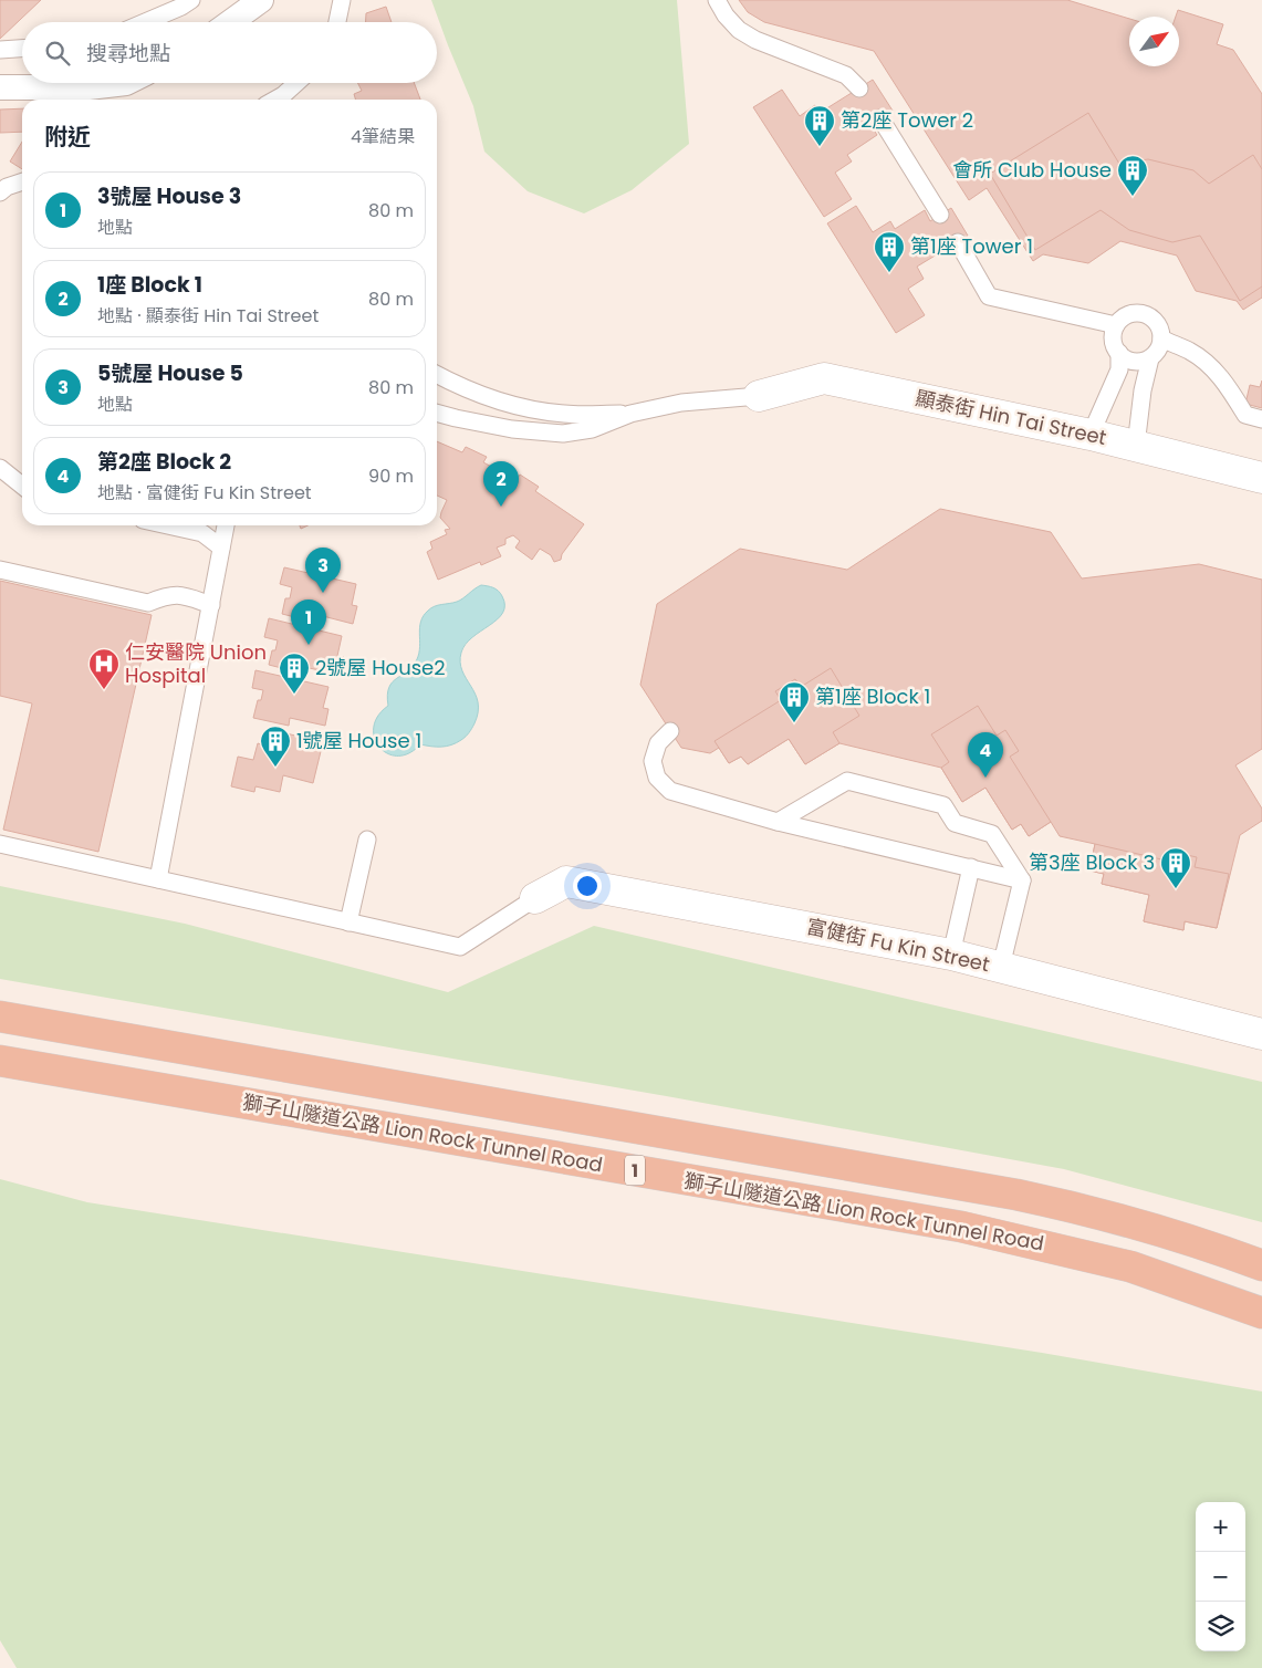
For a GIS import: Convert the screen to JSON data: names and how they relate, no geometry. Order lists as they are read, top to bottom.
{
  "streets": {
    "highway": ["獅子山隧道公路 Lion Rock Tunnel Road", "1"],
    "street": ["顯泰街 Hin Tai Street", "富健街 Fu Kin Street"]
  },
  "places": {
    "building": [
      "第2座 Tower 2",
      "會所 Club House",
      "第1座 Tower 1",
      "2號屋 House2",
      "第1座 Block 1",
      "1號屋 House 1",
      "第3座 Block 3"
    ],
    "hospital": ["仁安醫院 Union Hospital"]
  },
  "north": "top right",
  "page": {
    "search": "搜尋地點",
    "heading": ["附近", "4筆結果"],
    "list": [
      {
        "mark": "1",
        "name": "3號屋 House 3",
        "note": "地點",
        "value": "80 m"
      },
      {
        "mark": "2",
        "name": "1座 Block 1",
        "note": "地點 · 顯泰街 Hin Tai Street",
        "value": "80 m"
      },
      {
        "mark": "3",
        "name": "5號屋 House 5",
        "note": "地點",
        "value": "80 m"
      },
      {
        "mark": "4",
        "name": "第2座 Block 2",
        "note": "地點 · 富健街 Fu Kin Street",
        "value": "90 m"
      }
    ],
    "pins": [
      "2",
      "3",
      "1",
      "4"
    ],
    "map_buttons": ["+", "−"]
  }
}
